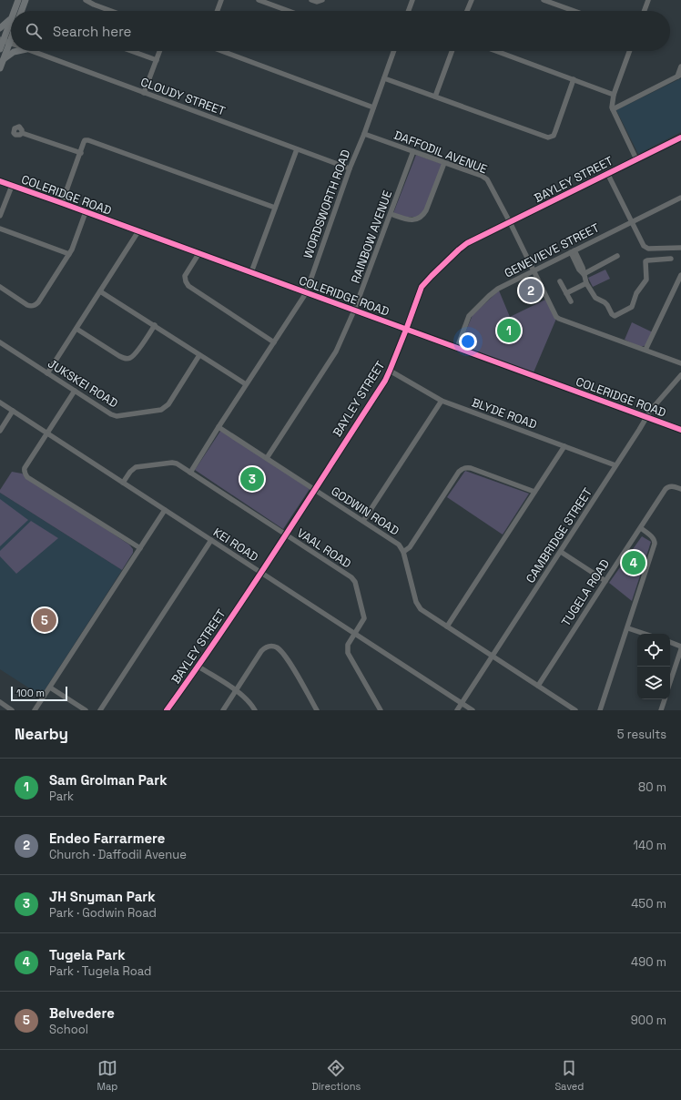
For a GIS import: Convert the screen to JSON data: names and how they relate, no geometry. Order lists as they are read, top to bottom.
{
  "streets": {
    "street": [
      "CLOUDY STREET",
      "DAFFODIL AVENUE",
      "BAYLEY STREET",
      "COLERIDGE ROAD",
      "WORDSWORTH ROAD",
      "RAINBOW AVENUE",
      "GENEVIEVE STREET",
      "JUKSKEI ROAD",
      "BLYDE ROAD",
      "GODWIN ROAD",
      "CAMBRIDGE STREET",
      "KEI ROAD",
      "VAAL ROAD",
      "TUGELA ROAD"
    ]
  },
  "crossings": [
    ["CLOUDY STREET", "WORDSWORTH ROAD"],
    ["DAFFODIL AVENUE", "BAYLEY STREET"],
    ["DAFFODIL AVENUE", "WORDSWORTH ROAD"],
    ["DAFFODIL AVENUE", "RAINBOW AVENUE"],
    ["DAFFODIL AVENUE", "GENEVIEVE STREET"],
    ["BAYLEY STREET", "COLERIDGE ROAD"],
    ["BAYLEY STREET", "BLYDE ROAD"],
    ["BAYLEY STREET", "GODWIN ROAD"],
    ["BAYLEY STREET", "KEI ROAD"],
    ["BAYLEY STREET", "VAAL ROAD"],
    ["COLERIDGE ROAD", "WORDSWORTH ROAD"],
    ["COLERIDGE ROAD", "RAINBOW AVENUE"],
    ["COLERIDGE ROAD", "GENEVIEVE STREET"],
    ["COLERIDGE ROAD", "CAMBRIDGE STREET"],
    ["WORDSWORTH ROAD", "GODWIN ROAD"],
    ["WORDSWORTH ROAD", "VAAL ROAD"],
    ["RAINBOW AVENUE", "GODWIN ROAD"],
    ["BLYDE ROAD", "CAMBRIDGE STREET"],
    ["GODWIN ROAD", "CAMBRIDGE STREET"],
    ["GODWIN ROAD", "TUGELA ROAD"],
    ["CAMBRIDGE STREET", "KEI ROAD"],
    ["KEI ROAD", "VAAL ROAD"]
  ],
  "scale_bar": "100 m",
  "page": {
    "search": "Search here",
    "pins": [
      "2",
      "1",
      "3",
      "4",
      "5"
    ],
    "scale": "100 m",
    "heading": ["Nearby", "5 results"],
    "list": [
      {
        "mark": "1",
        "name": "Sam Grolman Park",
        "note": "Park",
        "value": "80 m"
      },
      {
        "mark": "2",
        "name": "Endeo Farrarmere",
        "note": "Church · Daffodil Avenue",
        "value": "140 m"
      },
      {
        "mark": "3",
        "name": "JH Snyman Park",
        "note": "Park · Godwin Road",
        "value": "450 m"
      },
      {
        "mark": "4",
        "name": "Tugela Park",
        "note": "Park · Tugela Road",
        "value": "490 m"
      },
      {
        "mark": "5",
        "name": "Belvedere",
        "note": "School",
        "value": "900 m"
      }
    ],
    "nav": ["Map", "Directions", "Saved"]
  }
}
